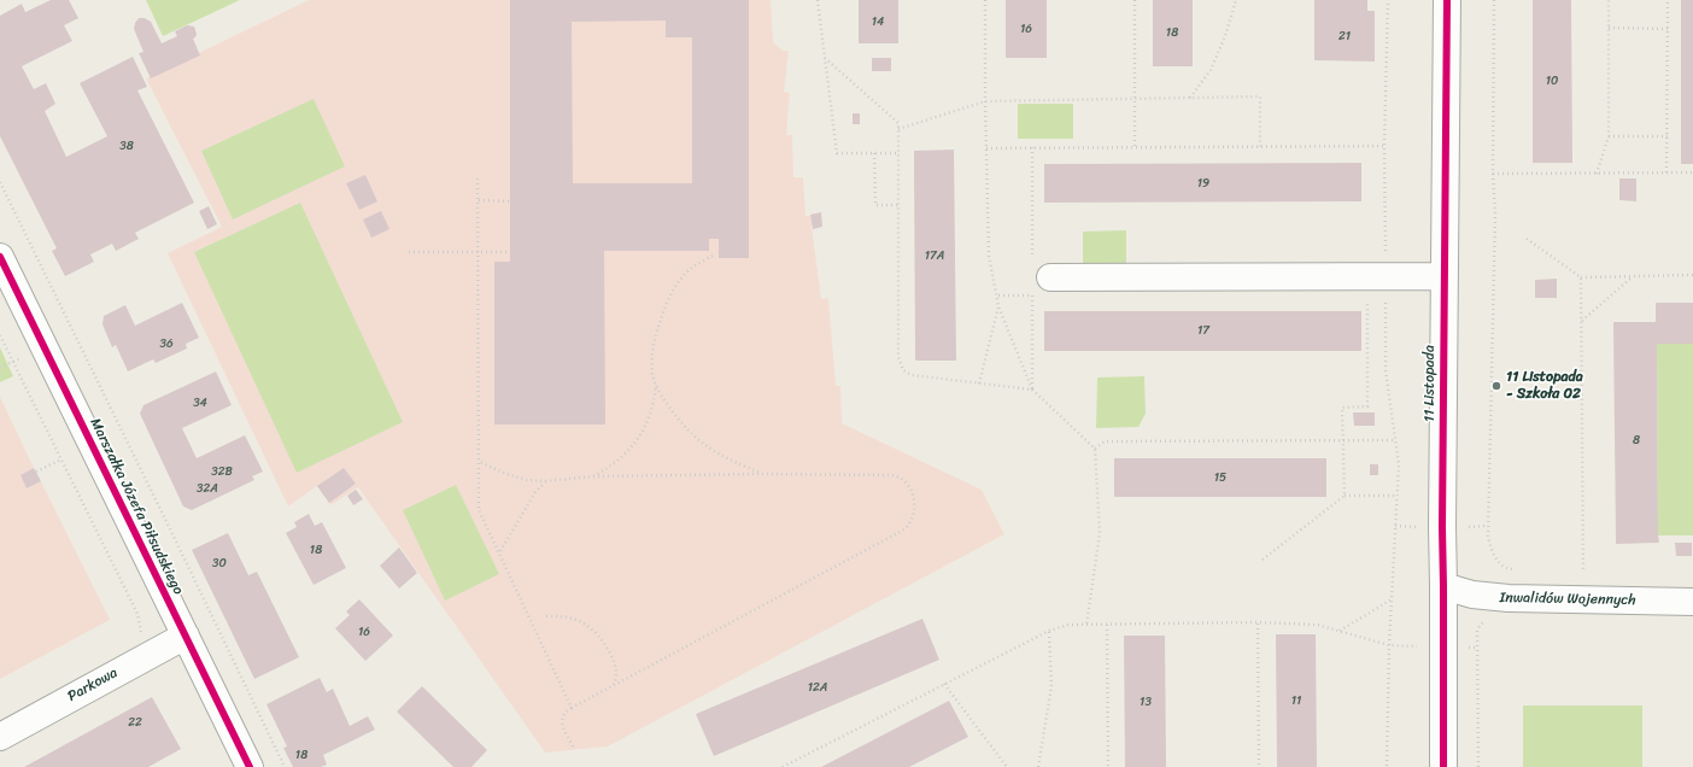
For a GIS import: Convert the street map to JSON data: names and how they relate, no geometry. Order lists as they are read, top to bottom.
{
  "streets": {
    "street": [
      "11 Listopada",
      "Marszałka Józefa Piłsudskiego",
      "Inwalidów Wojennych",
      "Parkowa"
    ]
  },
  "crossings": [
    ["11 Listopada", "Inwalidów Wojennych"],
    ["Marszałka Józefa Piłsudskiego", "Parkowa"]
  ],
  "places": ["11 Listopada - Szkoła 02"],
  "house_numbers": [
    "14",
    "16",
    "18",
    "21",
    "10",
    "38",
    "19",
    "17A",
    "17",
    "36",
    "34",
    "8",
    "32B",
    "15",
    "32A",
    "18",
    "30",
    "16",
    "12A",
    "11",
    "13",
    "22",
    "18"
  ]
}
